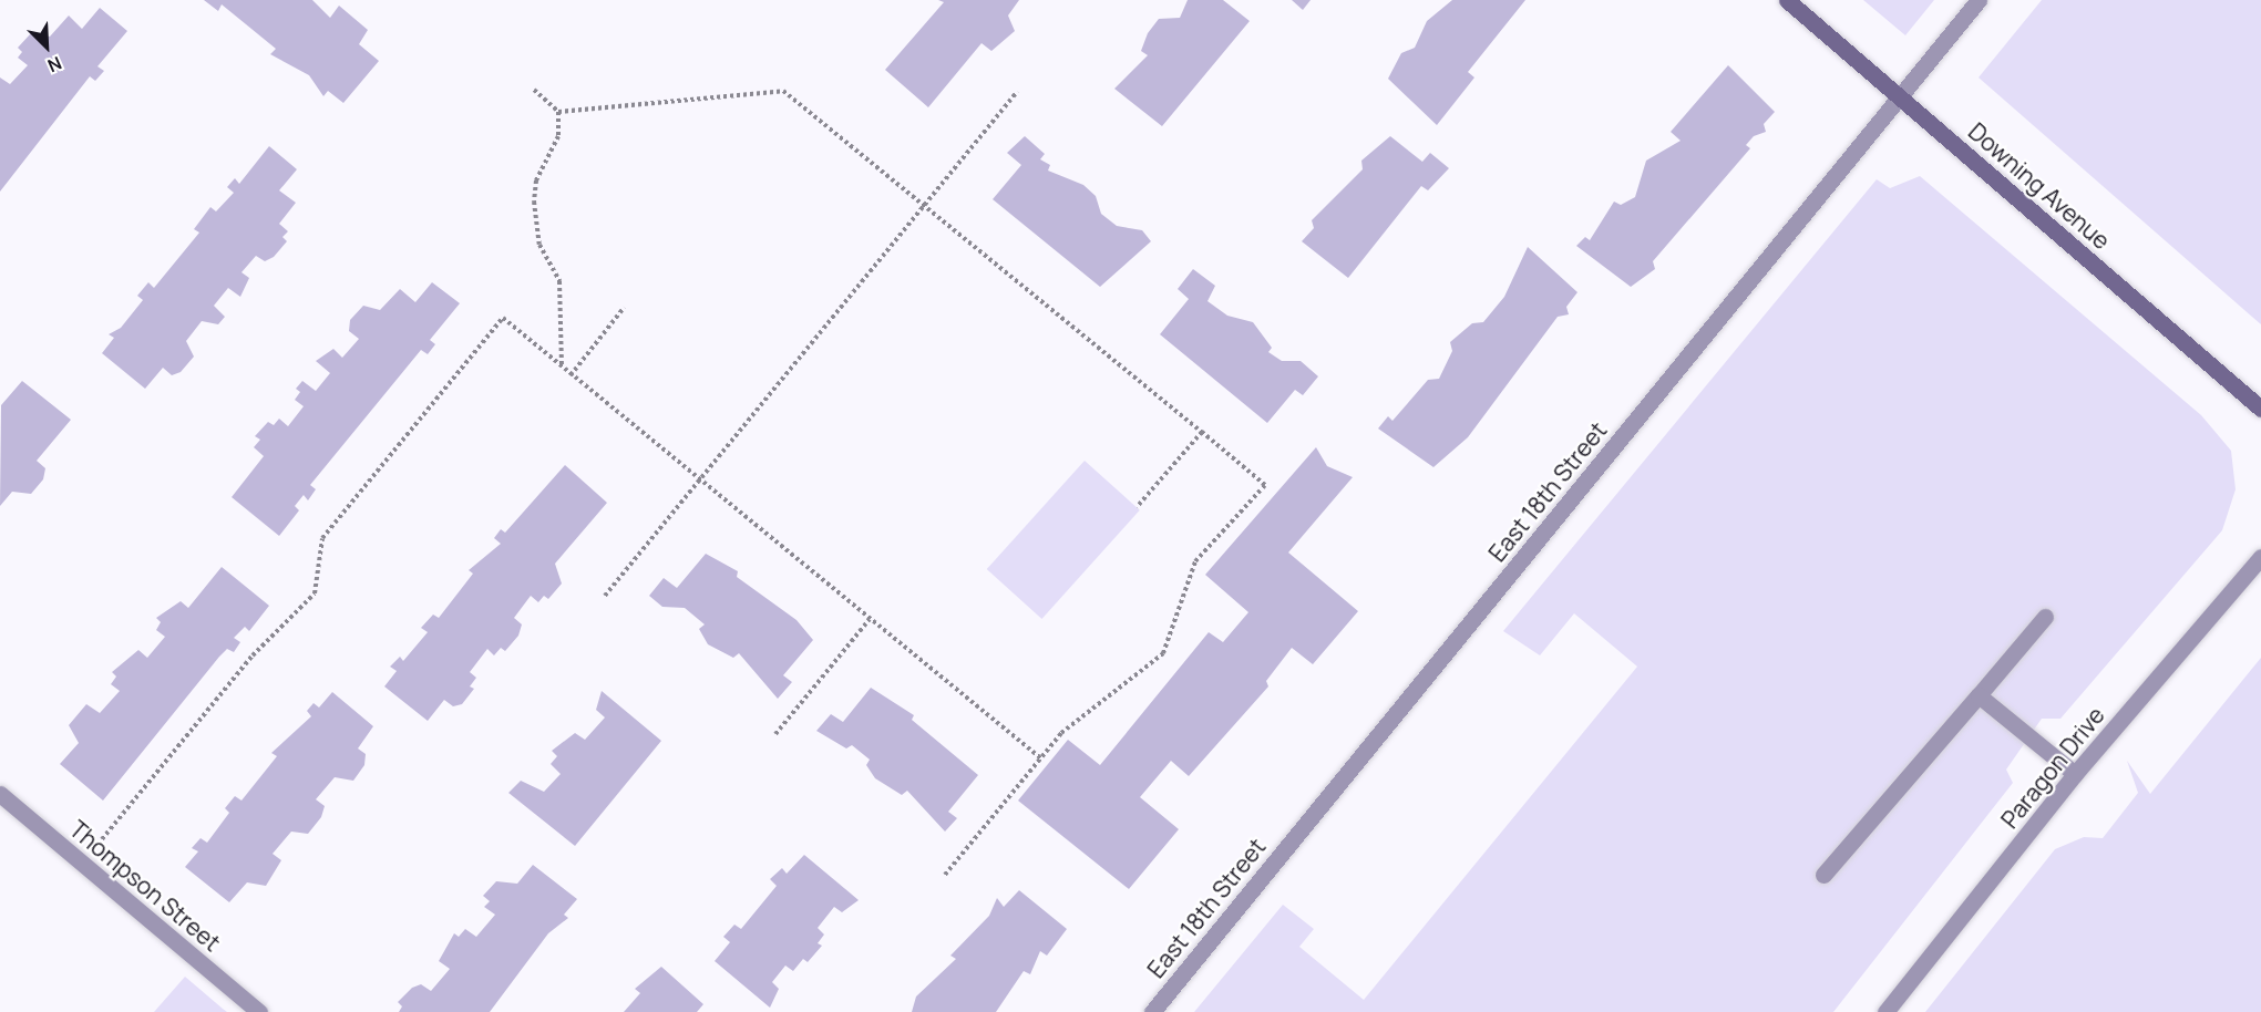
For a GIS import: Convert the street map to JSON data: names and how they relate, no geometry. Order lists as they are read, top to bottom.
{
  "streets": {
    "street": [
      "Downing Avenue",
      "East 18th Street",
      "Paragon Drive",
      "Thompson Street"
    ]
  },
  "crossings": [
    ["Downing Avenue", "East 18th Street"]
  ],
  "north": "bottom right"
}
